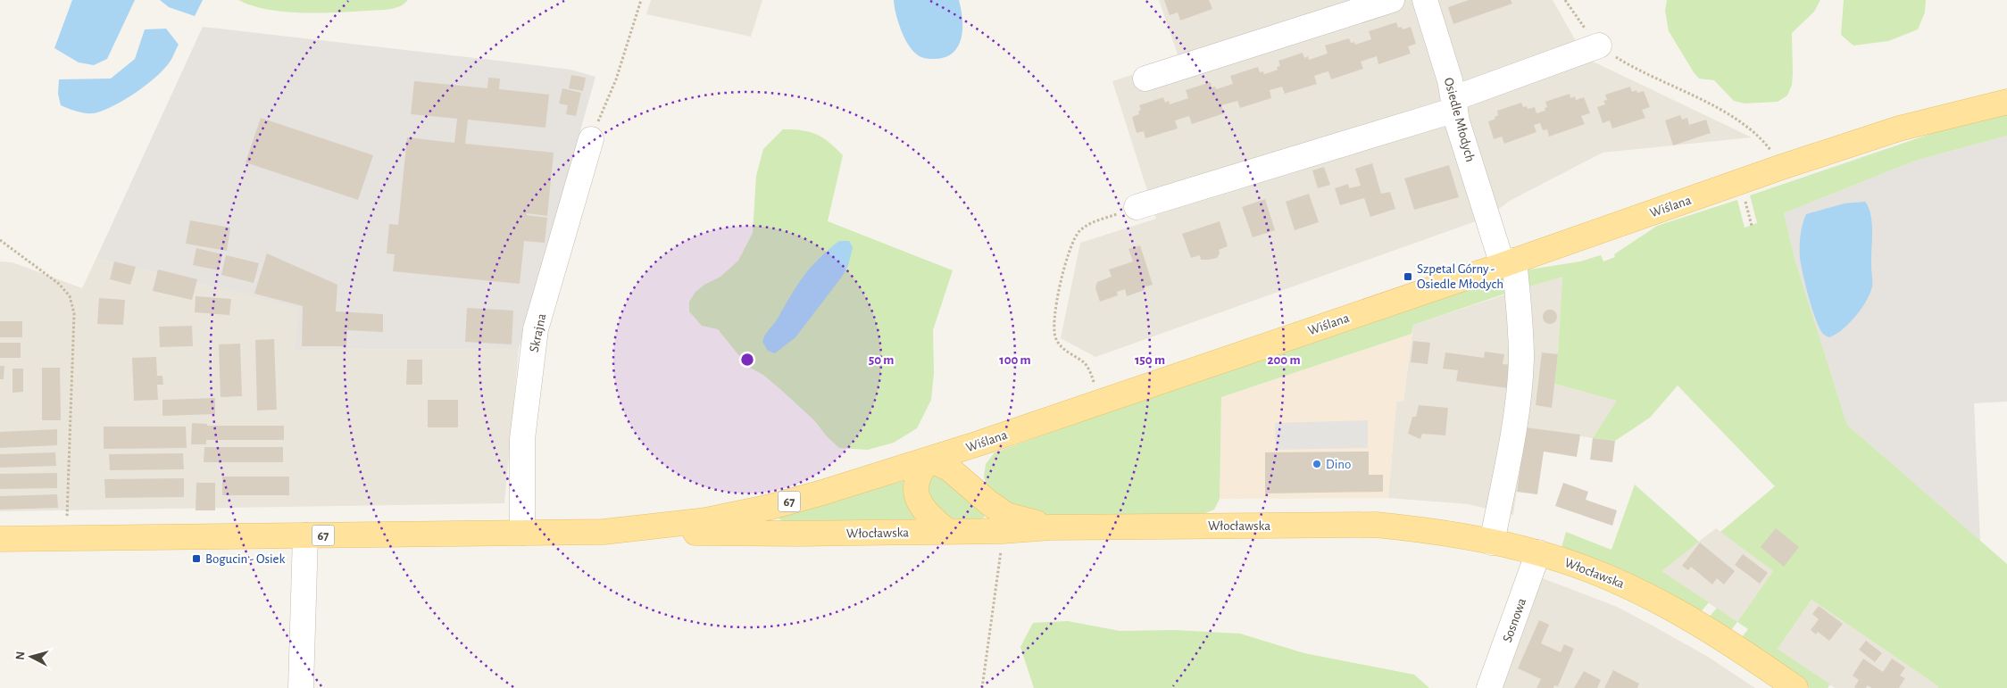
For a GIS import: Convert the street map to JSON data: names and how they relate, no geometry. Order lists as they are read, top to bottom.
{
  "streets": {
    "main road": ["Wiślana", "67", "Włocławska"],
    "street": ["Osiedle Młodych", "Skrajna", "Sosnowa"]
  },
  "crossings": [
    ["Osiedle Młodych", "Wiślana"],
    ["Osiedle Młodych", "Włocławska"],
    ["Wiślana", "67"],
    ["Wiślana", "Włocławska"],
    ["Skrajna", "67"],
    ["67", "Włocławska"],
    ["Włocławska", "Sosnowa"]
  ],
  "places": {
    "transit": ["Szpetal Górny - Osiedle Młodych", "Bogucin - Osiek"],
    "other": ["Dino"]
  },
  "north": "left",
  "rings": [
    "50 m",
    "100 m",
    "150 m",
    "200 m"
  ]
}
